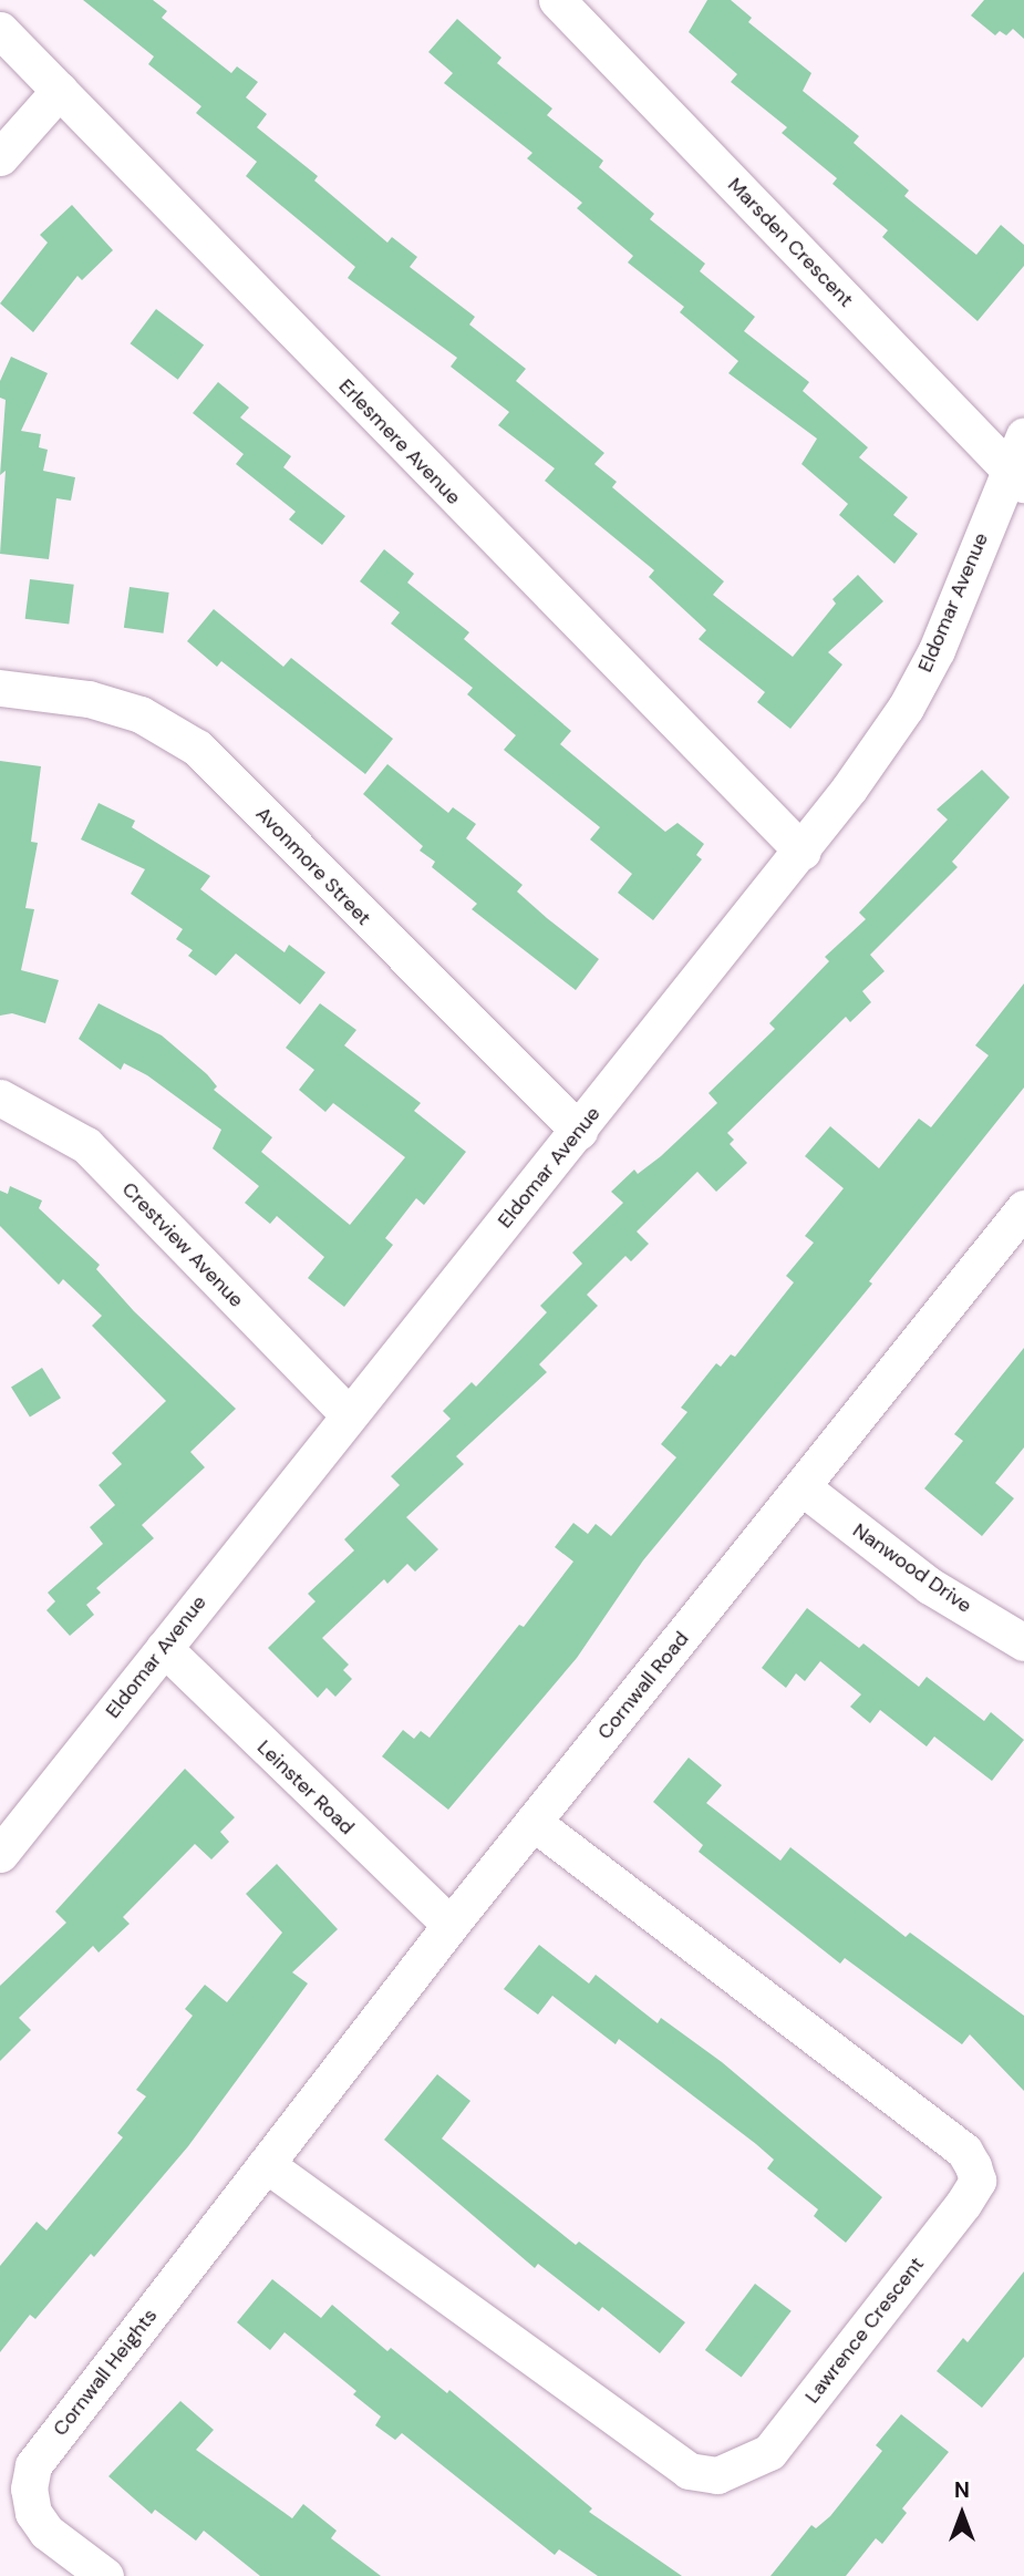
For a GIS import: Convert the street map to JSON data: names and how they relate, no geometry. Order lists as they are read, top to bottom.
{
  "streets": {
    "street": [
      "Marsden Crescent",
      "Erlesmere Avenue",
      "Eldomar Avenue",
      "Avonmore Street",
      "Crestview Avenue",
      "Nanwood Drive",
      "Cornwall Road",
      "Leinster Road",
      "Lawrence Crescent",
      "Cornwall Heights"
    ]
  },
  "crossings": [
    ["Marsden Crescent", "Eldomar Avenue"],
    ["Erlesmere Avenue", "Eldomar Avenue"],
    ["Eldomar Avenue", "Avonmore Street"],
    ["Eldomar Avenue", "Crestview Avenue"],
    ["Eldomar Avenue", "Leinster Road"],
    ["Nanwood Drive", "Cornwall Road"],
    ["Cornwall Road", "Leinster Road"],
    ["Cornwall Road", "Lawrence Crescent"],
    ["Cornwall Road", "Cornwall Heights"],
    ["Lawrence Crescent", "Cornwall Heights"]
  ],
  "north": "top"
}
